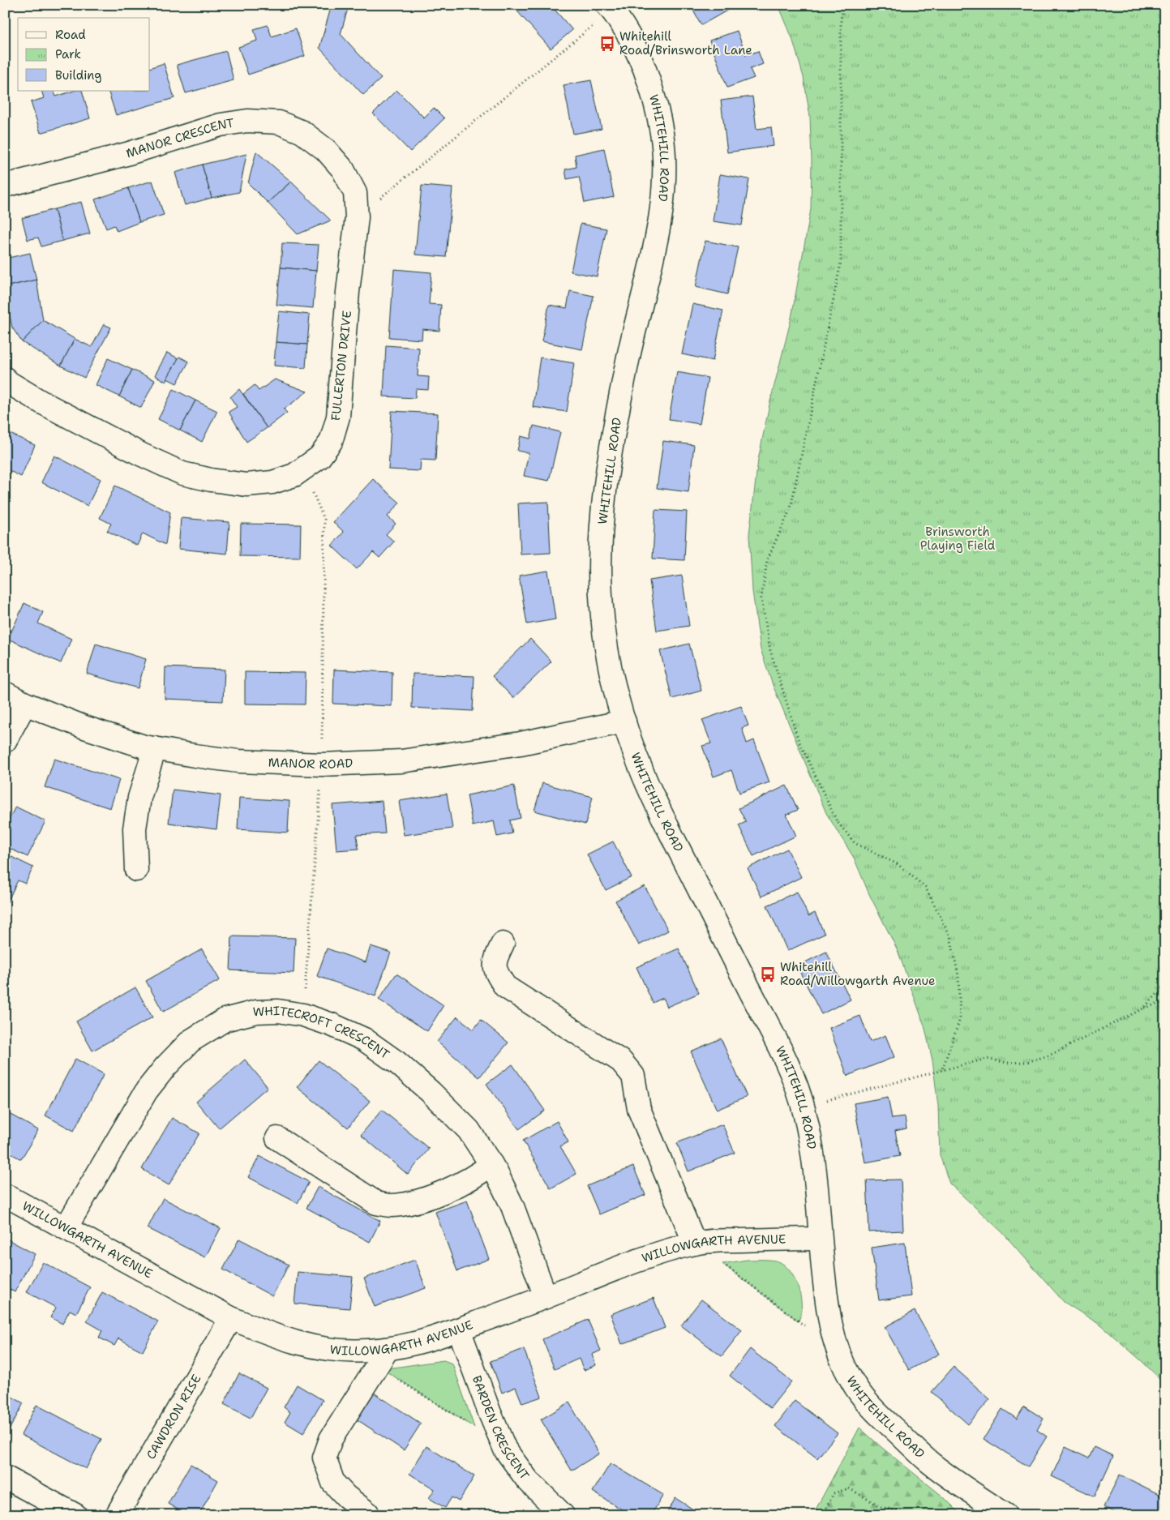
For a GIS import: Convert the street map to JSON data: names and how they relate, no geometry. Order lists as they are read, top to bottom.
{
  "streets": {
    "street": [
      "MANOR CRESCENT",
      "WHITEHILL ROAD",
      "FULLERTON DRIVE",
      "MANOR ROAD",
      "WHITECROFT CRESCENT",
      "WILLOWGARTH AVENUE",
      "CAWDRON RISE",
      "BARDEN CRESCENT"
    ]
  },
  "crossings": [
    ["MANOR CRESCENT", "FULLERTON DRIVE"],
    ["WHITEHILL ROAD", "MANOR ROAD"],
    ["WHITEHILL ROAD", "WILLOWGARTH AVENUE"],
    ["WHITECROFT CRESCENT", "WILLOWGARTH AVENUE"],
    ["WILLOWGARTH AVENUE", "CAWDRON RISE"],
    ["WILLOWGARTH AVENUE", "BARDEN CRESCENT"]
  ],
  "parks": ["Brinsworth Playing Field"],
  "places": {
    "bus stop": ["Whitehill Road/Brinsworth Lane", "Whitehill Road/Willowgarth Avenue"]
  },
  "legend": ["Road", "Park", "Building"]
}
